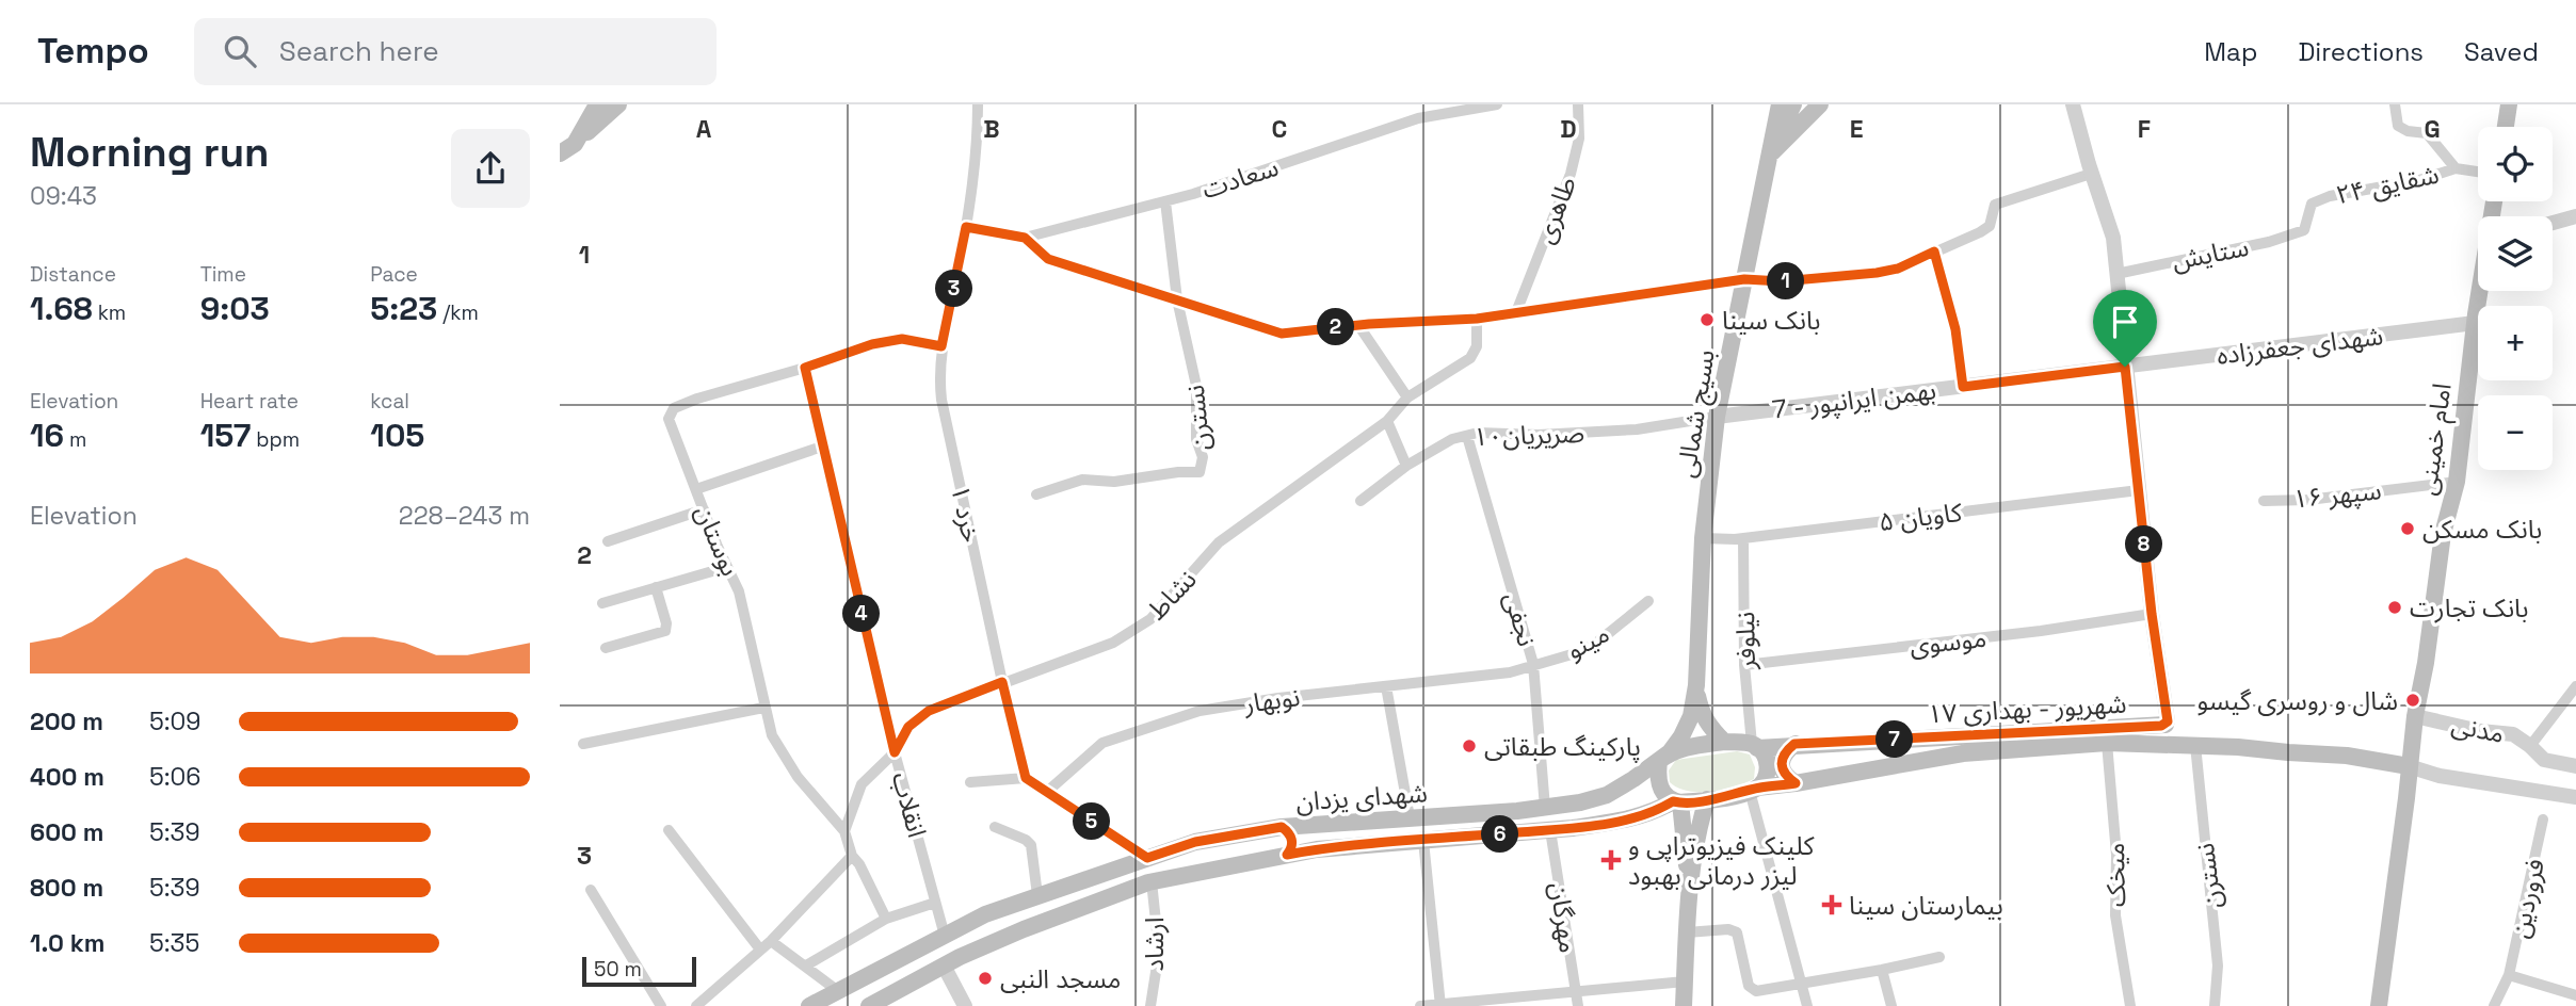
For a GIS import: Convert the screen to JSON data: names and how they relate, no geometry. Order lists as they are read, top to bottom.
{
  "streets": {
    "main road": [
      "بسیج شمالی",
      "امام خمینی",
      "۱۷ شهریور - بهداری",
      "شهدای یزدان"
    ],
    "street": [
      "سعادت",
      "شقایق ۲۴",
      "طاهری",
      "ستایش",
      "شهدای جعفرزاده",
      "بهمن ایرانپور - 7",
      "نسترن",
      "صریریان۱۰",
      "سپهر ۱۶",
      "خرد ۱",
      "کاویان ۵",
      "بوستان",
      "نشاط",
      "نجفی",
      "نیلوفر",
      "مینو",
      "موسوی",
      "نوبهار",
      "مدنی",
      "انقلاب",
      "میخک",
      "فروردین",
      "مهرگان",
      "ارشاد"
    ]
  },
  "crossings": [
    ["سعادت", "نسترن"],
    ["شقایق ۲۴", "ستایش"],
    ["شهدای جعفرزاده", "بهمن ایرانپور - 7"],
    ["شهدای جعفرزاده", "امام خمینی"],
    ["بهمن ایرانپور - 7", "بسیج شمالی"],
    ["بهمن ایرانپور - 7", "صریریان۱۰"],
    ["بسیج شمالی", "صریریان۱۰"],
    ["بسیج شمالی", "کاویان ۵"],
    ["بسیج شمالی", "۱۷ شهریور - بهداری"],
    ["بسیج شمالی", "شهدای یزدان"],
    ["نسترن", "شهدای یزدان"],
    ["صریریان۱۰", "نجفی"],
    ["امام خمینی", "سپهر ۱۶"],
    ["امام خمینی", "مدنی"],
    ["امام خمینی", "شهدای یزدان"],
    ["خرد ۱", "بوستان"],
    ["خرد ۱", "نشاط"],
    ["کاویان ۵", "نیلوفر"],
    ["بوستان", "نشاط"],
    ["بوستان", "انقلاب"],
    ["نشاط", "انقلاب"],
    ["نجفی", "مینو"],
    ["نجفی", "شهدای یزدان"],
    ["نیلوفر", "موسوی"],
    ["نیلوفر", "۱۷ شهریور - بهداری"],
    ["مینو", "نوبهار"],
    ["۱۷ شهریور - بهداری", "شهدای یزدان"],
    ["مدنی", "شهدای یزدان"],
    ["شهدای یزدان", "انقلاب"],
    ["شهدای یزدان", "میخک"],
    ["شهدای یزدان", "مهرگان"],
    ["شهدای یزدان", "ارشاد"]
  ],
  "places": {
    "other": [
      "بانک سینا",
      "بانک مسکن",
      "بانک تجارت",
      "شال و روسری گیسو",
      "پارکینگ طبقاتی",
      "مسجد النبی"
    ],
    "health": ["کلینک فیزیوتراپی و لیزر درمانی بهبود", "بیمارستان سینا"]
  },
  "scale_bar": "50 m",
  "page": {
    "header": "Tempo",
    "search": "Search here",
    "nav": ["Map", "Directions", "Saved"],
    "heading": ["Morning run", "09:43"],
    "map_buttons": ["+", "−"],
    "stats": [
      ["Distance", "1.68 km"],
      ["Time", "9:03"],
      ["Pace", "5:23 /km"],
      ["Elevation", "16 m"],
      ["Heart rate", "157 bpm"],
      ["kcal", "105"]
    ],
    "pins": [
      "1",
      "3",
      "2",
      "8",
      "4",
      "7",
      "5",
      "6"
    ],
    "chart": ["Elevation", "228–243 m"],
    "list": [
      {
        "name": "200 m",
        "note": "5:09"
      },
      {
        "name": "400 m",
        "note": "5:06"
      },
      {
        "name": "600 m",
        "note": "5:39"
      },
      {
        "name": "800 m",
        "note": "5:39"
      },
      {
        "name": "1.0 km",
        "note": "5:35"
      }
    ],
    "scale": "50 m"
  },
  "grid": {
    "columns": [
      "A",
      "B",
      "C",
      "D",
      "E",
      "F",
      "G"
    ],
    "rows": ["1", "2", "3"]
  }
}
